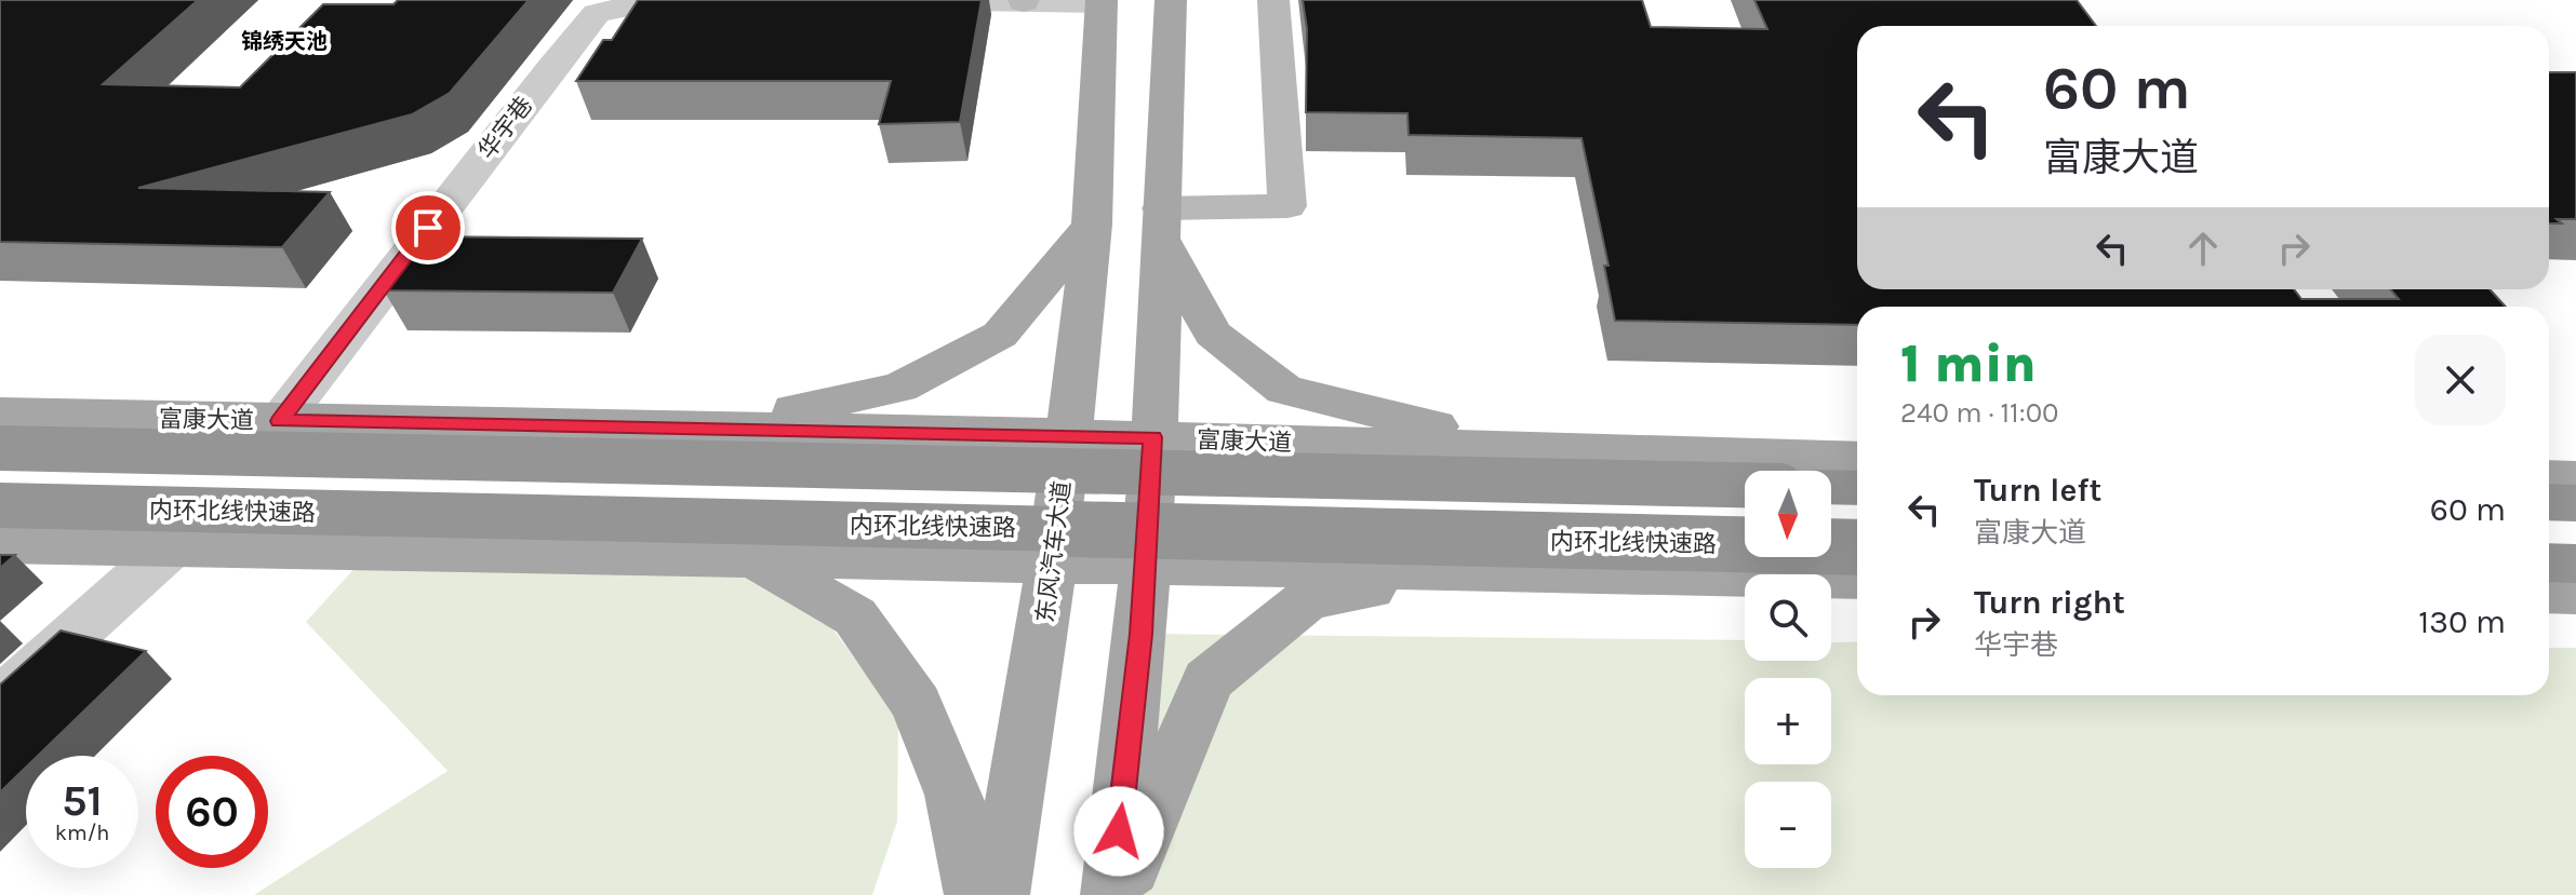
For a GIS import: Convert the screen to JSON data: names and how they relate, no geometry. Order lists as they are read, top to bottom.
{
  "streets": {
    "highway": ["内环北线快速路"],
    "main road": ["富康大道", "东风汽车大道"],
    "street": ["华宇巷"]
  },
  "crossings": [
    ["华宇巷", "富康大道"],
    ["富康大道", "东风汽车大道"]
  ],
  "districts": ["锦绣天池"],
  "north": "bottom",
  "page": {
    "turn": ["60 m", "富康大道"],
    "heading": ["1 min", "240 m · 11:00"],
    "list": [
      {
        "name": "Turn left",
        "note": "富康大道",
        "value": "60 m"
      },
      {
        "name": "Turn right",
        "note": "华宇巷",
        "value": "130 m"
      }
    ],
    "map_buttons": ["+", "−"],
    "speed": "51 km/h",
    "limit": "60"
  }
}
